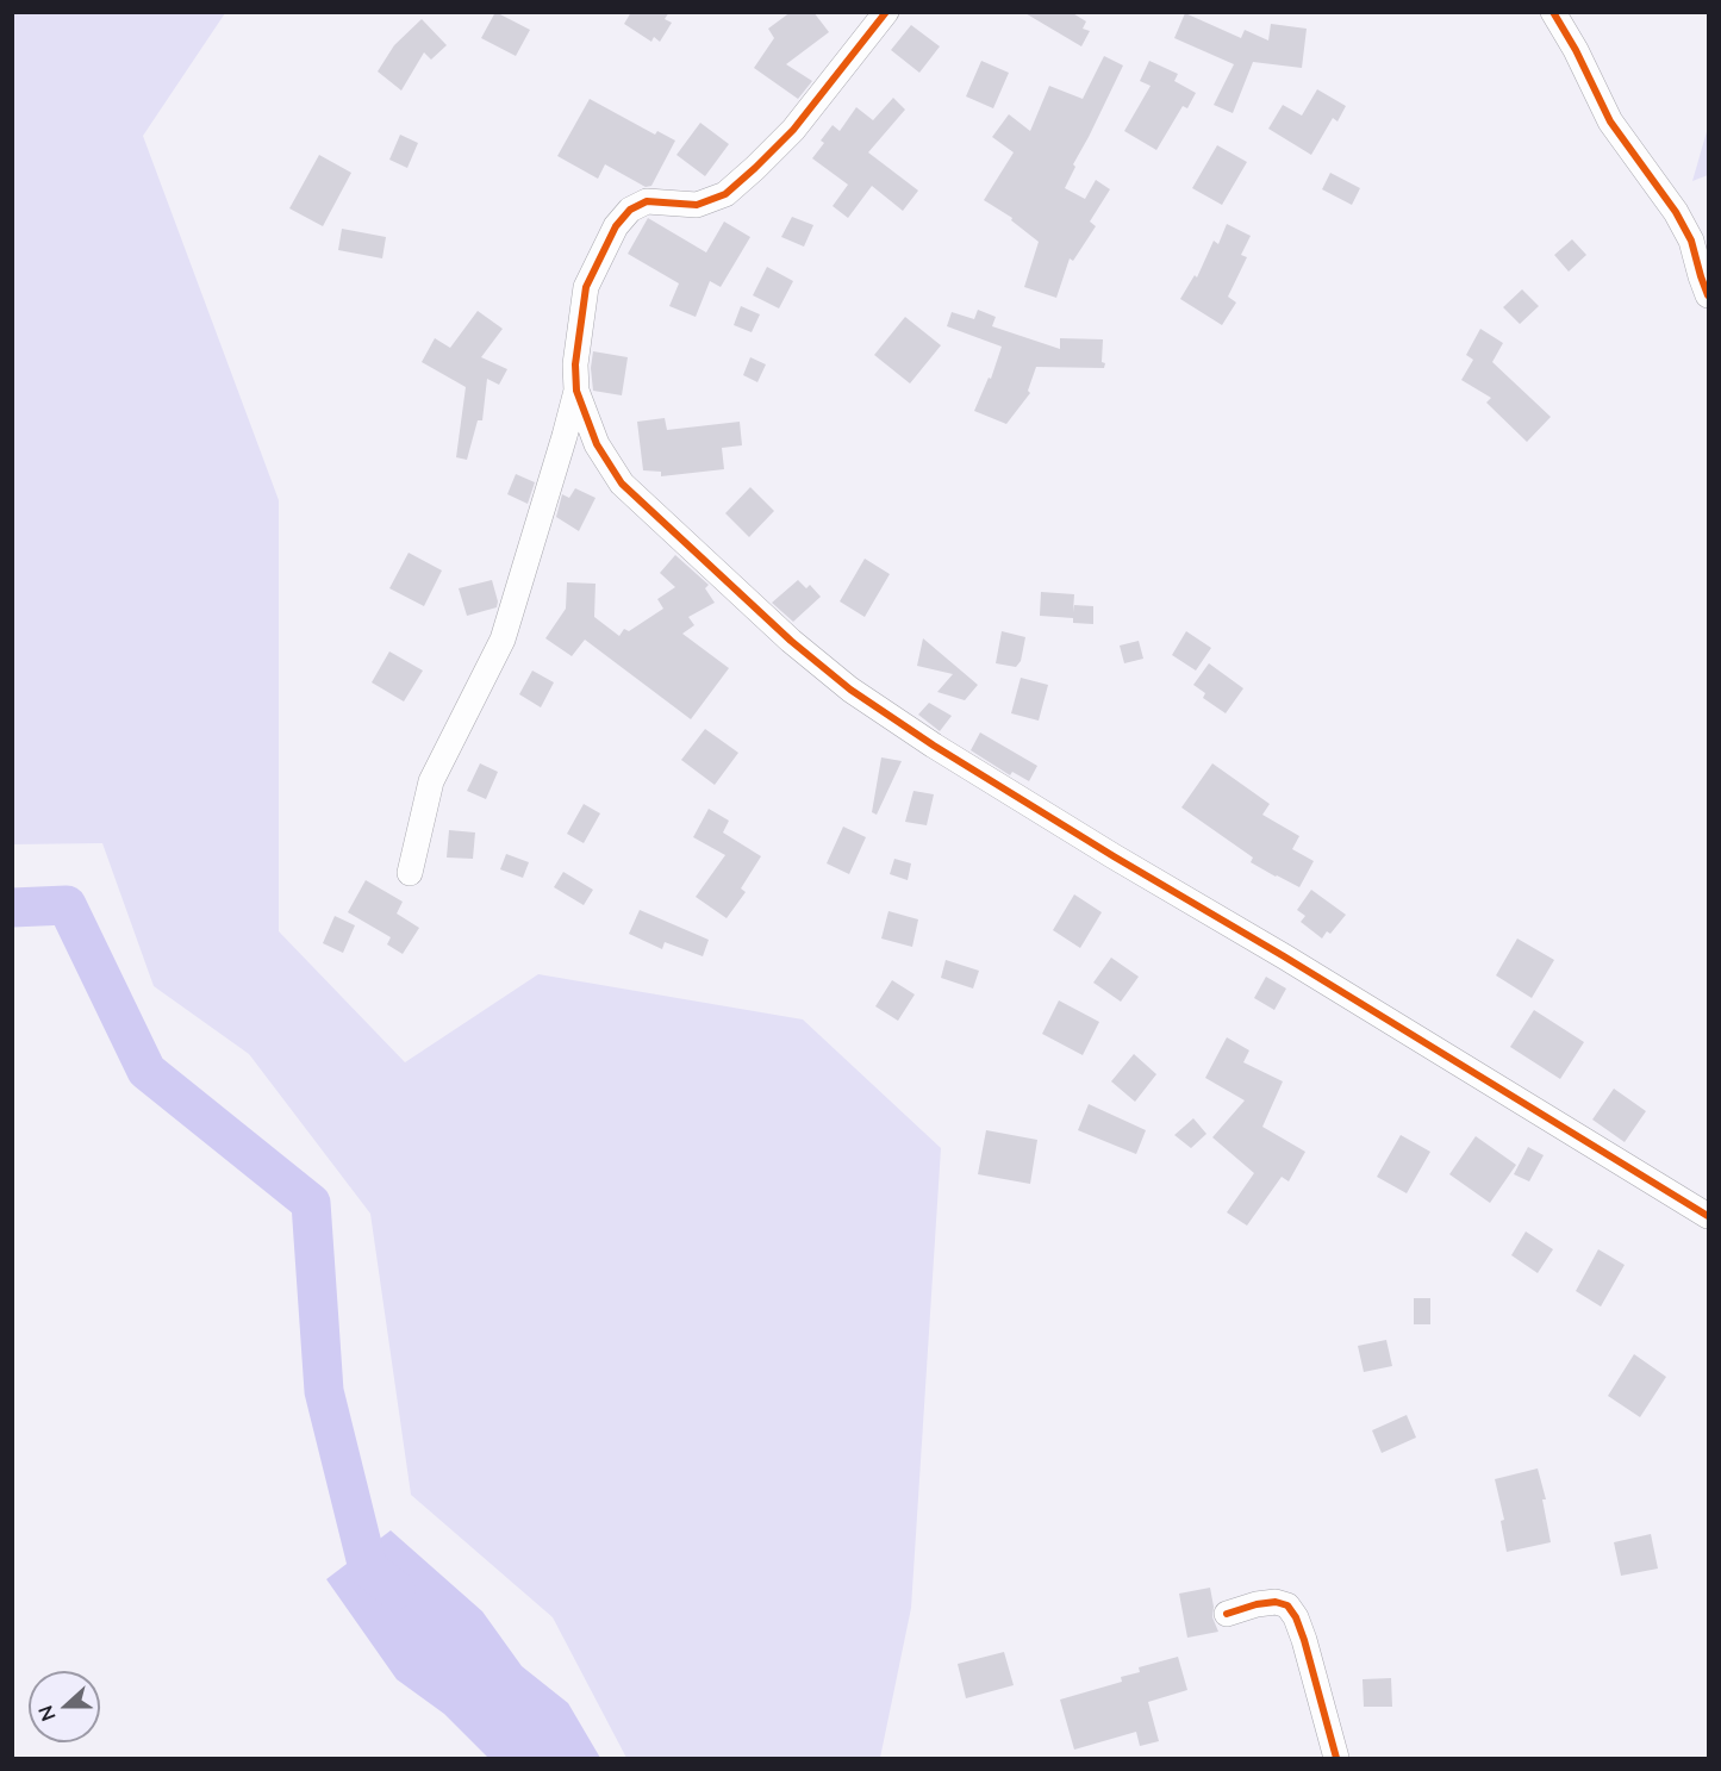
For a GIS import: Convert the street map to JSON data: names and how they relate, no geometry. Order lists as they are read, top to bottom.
{
  "north": "left"
}
